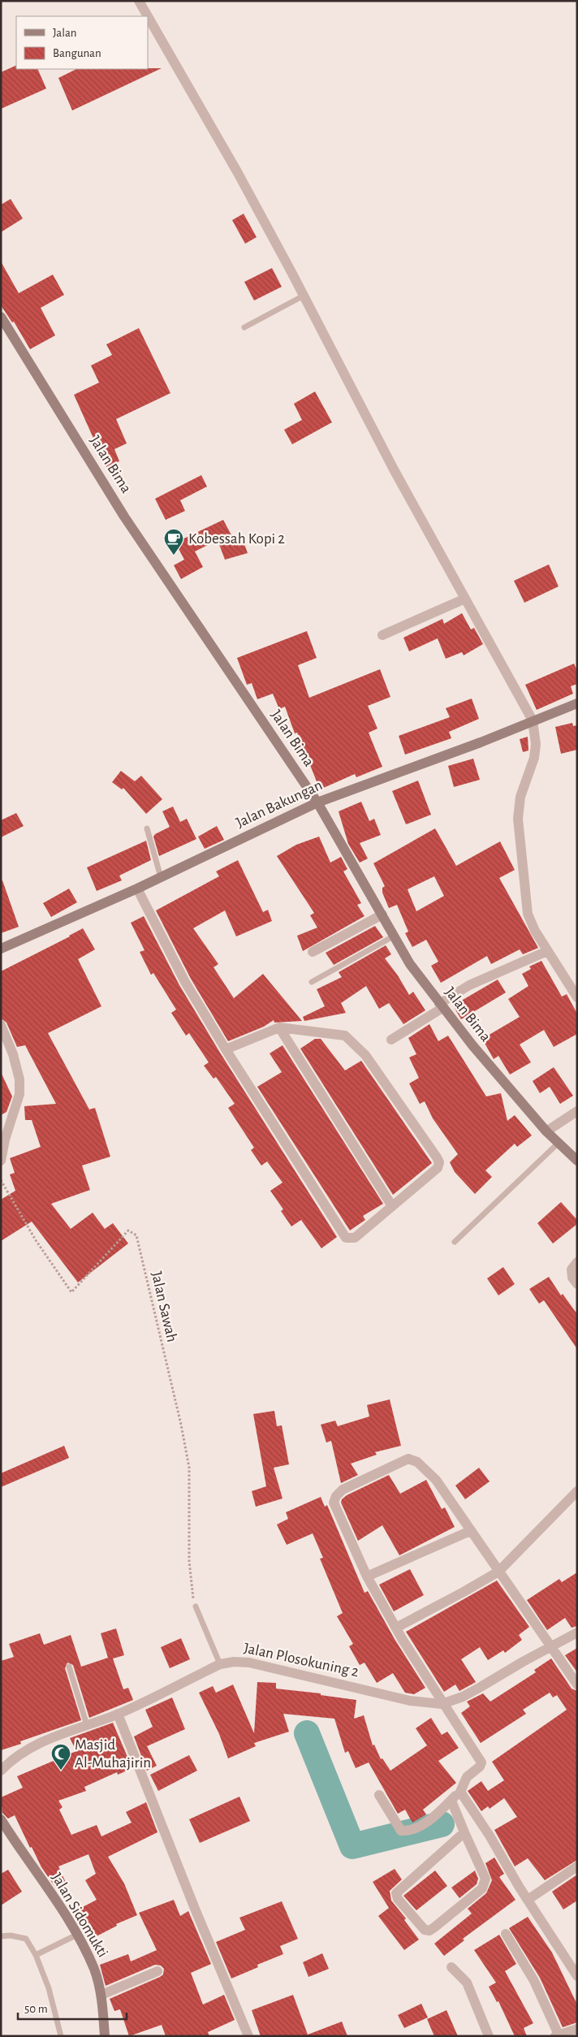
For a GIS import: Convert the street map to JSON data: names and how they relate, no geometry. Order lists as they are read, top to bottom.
{
  "streets": {
    "street": [
      "Jalan Bima",
      "Jalan Bakungan",
      "Jalan Plosokuning 2",
      "Jalan Sidomukti"
    ],
    "path": ["Jalan Sawah"]
  },
  "crossings": [
    ["Jalan Bima", "Jalan Bakungan"]
  ],
  "places": {
    "cafe": ["Kobessah Kopi 2"],
    "mosque": ["Masjid Al-Muhajirin"]
  },
  "legend": ["Jalan", "Bangunan"],
  "scale_bar": "50 m"
}
